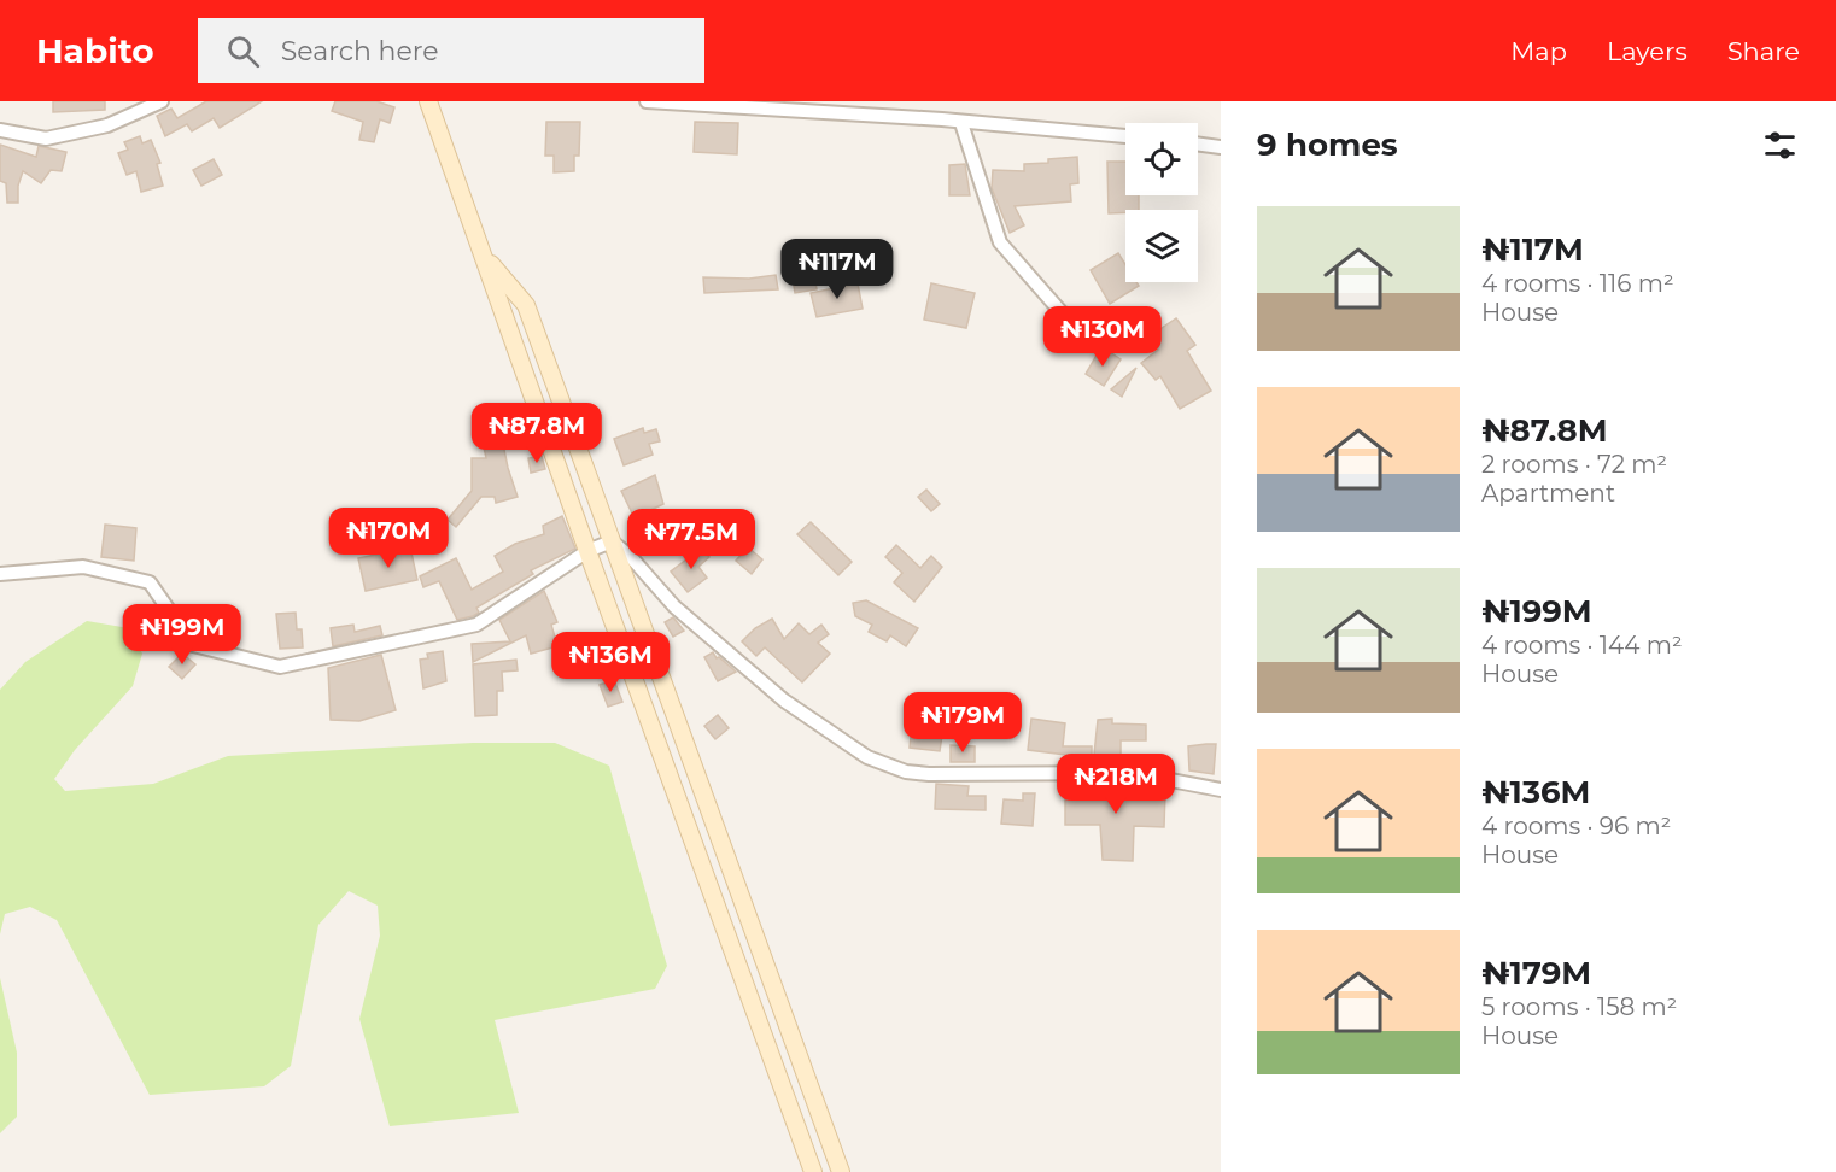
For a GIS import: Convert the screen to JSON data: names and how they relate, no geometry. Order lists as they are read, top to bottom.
{
  "page": {
    "header": "Habito",
    "search": "Search here",
    "nav": ["Map", "Layers", "Share"],
    "heading": "9 homes",
    "list": [
      {
        "name": "₦117M",
        "note": "4 rooms · 116 m² · House"
      },
      {
        "name": "₦87.8M",
        "note": "2 rooms · 72 m² · Apartment"
      },
      {
        "name": "₦199M",
        "note": "4 rooms · 144 m² · House"
      },
      {
        "name": "₦136M",
        "note": "4 rooms · 96 m² · House"
      },
      {
        "name": "₦179M",
        "note": "5 rooms · 158 m² · House"
      }
    ],
    "price": [
      "₦117M",
      "₦130M",
      "₦87.8M",
      "₦170M",
      "₦77.5M",
      "₦199M",
      "₦136M",
      "₦179M",
      "₦218M"
    ]
  }
}
